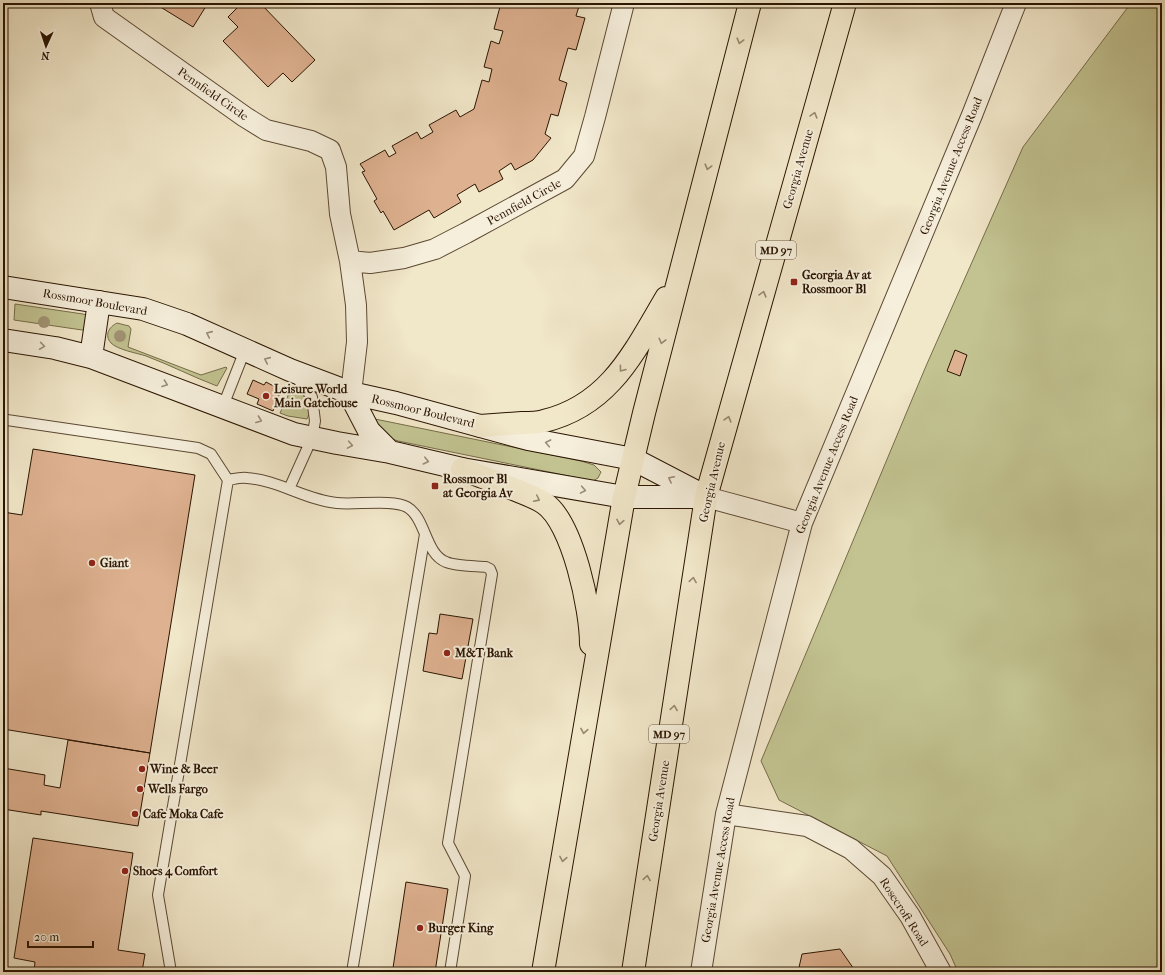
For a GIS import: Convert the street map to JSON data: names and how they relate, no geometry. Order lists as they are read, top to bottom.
{
  "streets": {
    "main road": ["Georgia Avenue", "MD 97"],
    "street": [
      "Pennfield Circle",
      "Georgia Avenue Access Road",
      "Rossmoor Boulevard",
      "Rosecroft Road"
    ]
  },
  "crossings": [
    ["Pennfield Circle", "Rossmoor Boulevard"],
    ["Georgia Avenue Access Road", "Rossmoor Boulevard"],
    ["Georgia Avenue Access Road", "Rosecroft Road"],
    ["Georgia Avenue", "Rossmoor Boulevard"]
  ],
  "places": {
    "transit": ["Georgia Av at Rossmoor Bl", "Rossmoor Bl at Georgia Av"],
    "other": [
      "Leisure World Main Gatehouse",
      "Giant",
      "M&T Bank",
      "Wine & Beer",
      "Wells Fargo",
      "Cafe Moka Cafe",
      "Shoes 4 Comfort",
      "Burger King"
    ]
  },
  "scale_bar": "20 m",
  "north": "bottom"
}
